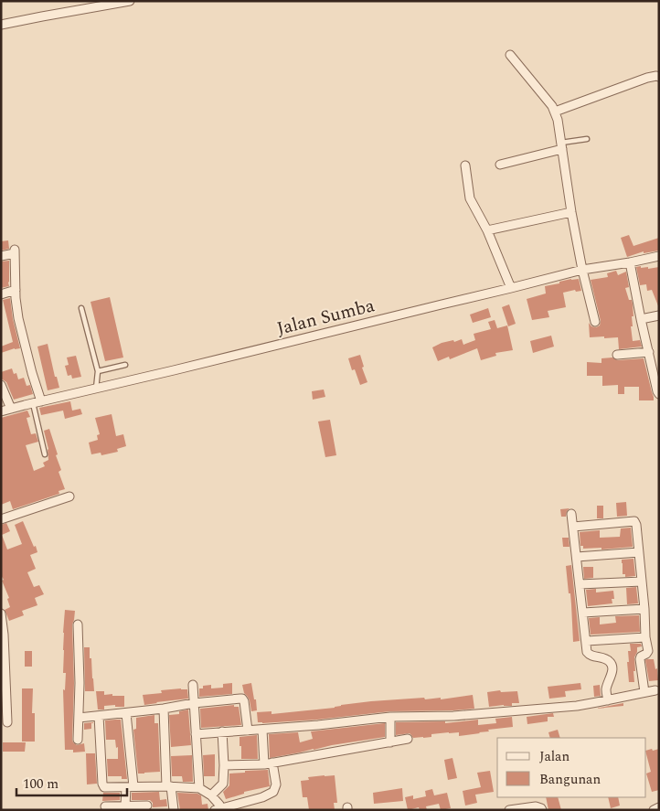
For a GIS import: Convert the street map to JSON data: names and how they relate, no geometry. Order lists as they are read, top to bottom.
{
  "streets": {
    "street": ["Jalan Sumba"]
  },
  "legend": ["Jalan", "Bangunan"],
  "scale_bar": "100 m"
}
